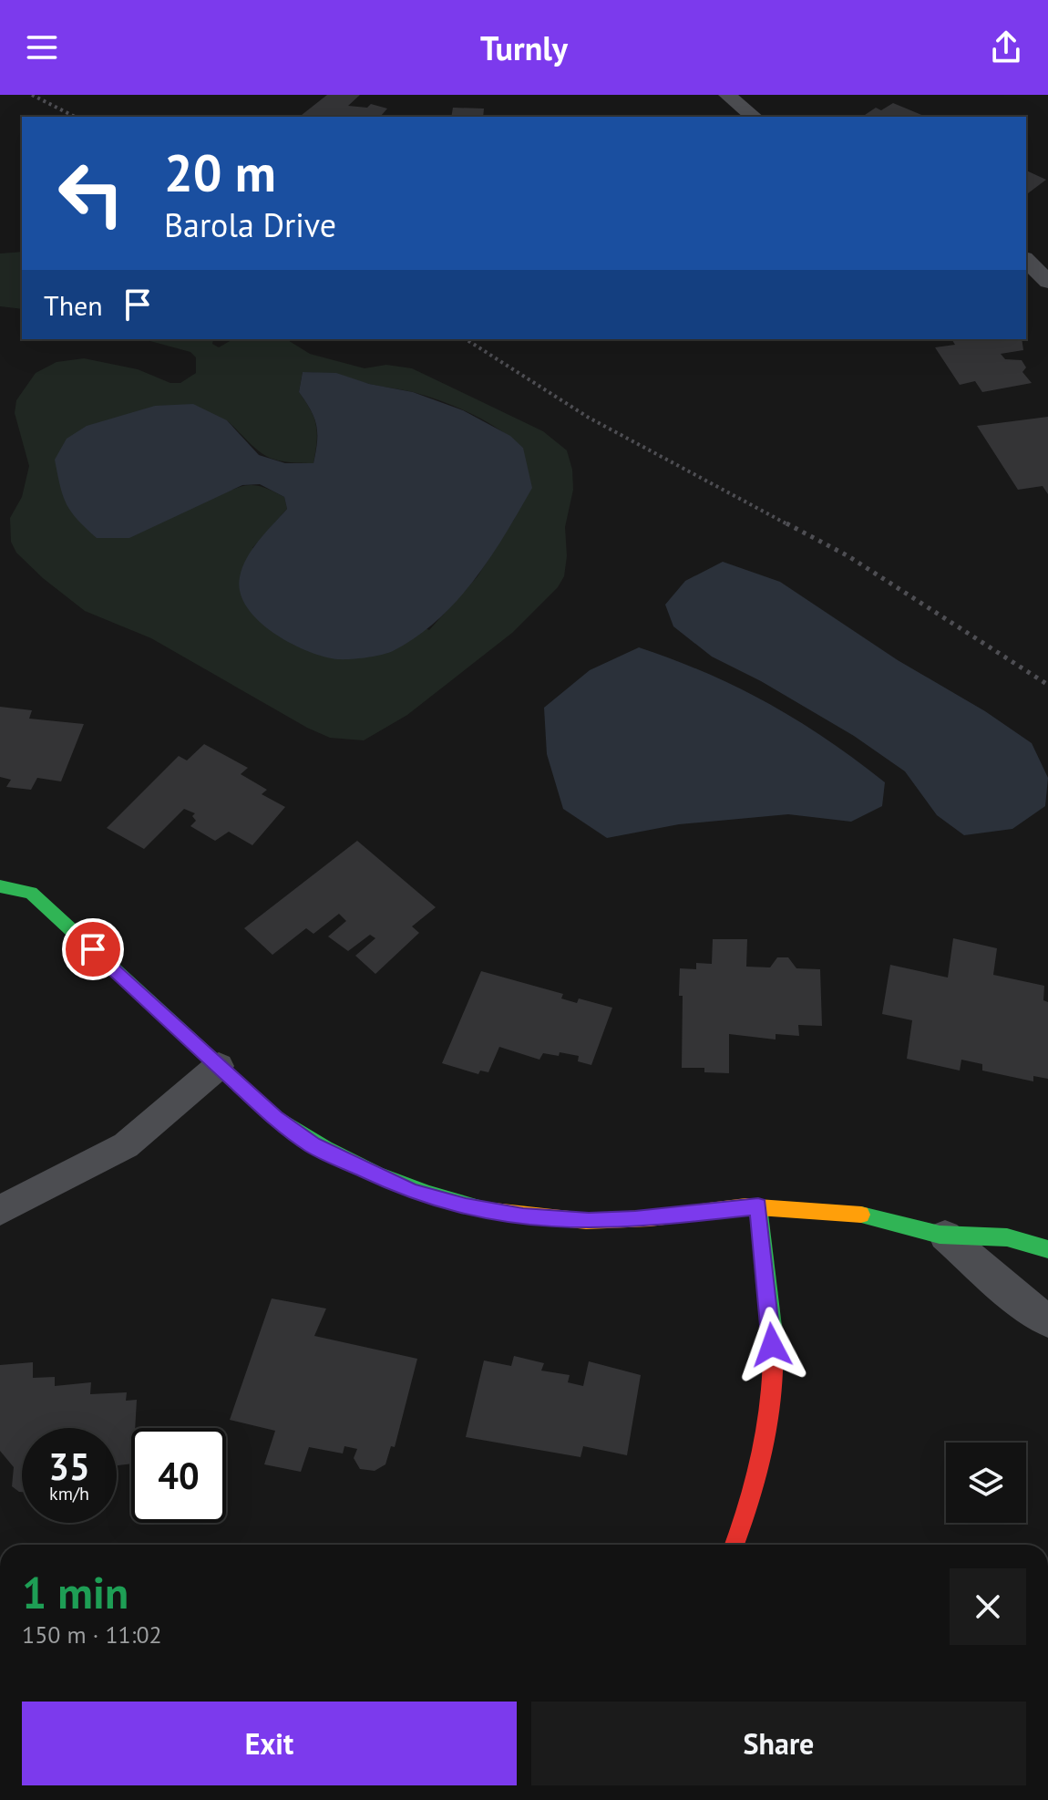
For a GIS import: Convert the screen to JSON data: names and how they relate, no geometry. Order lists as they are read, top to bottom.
{
  "page": {
    "header": "Turnly",
    "turn": ["20 m", "Barola Drive"],
    "then": "Then",
    "speed": "35 km/h",
    "limit": "40",
    "heading": ["1 min", "150 m · 11:02"],
    "buttons": ["Exit", "Share"]
  }
}
